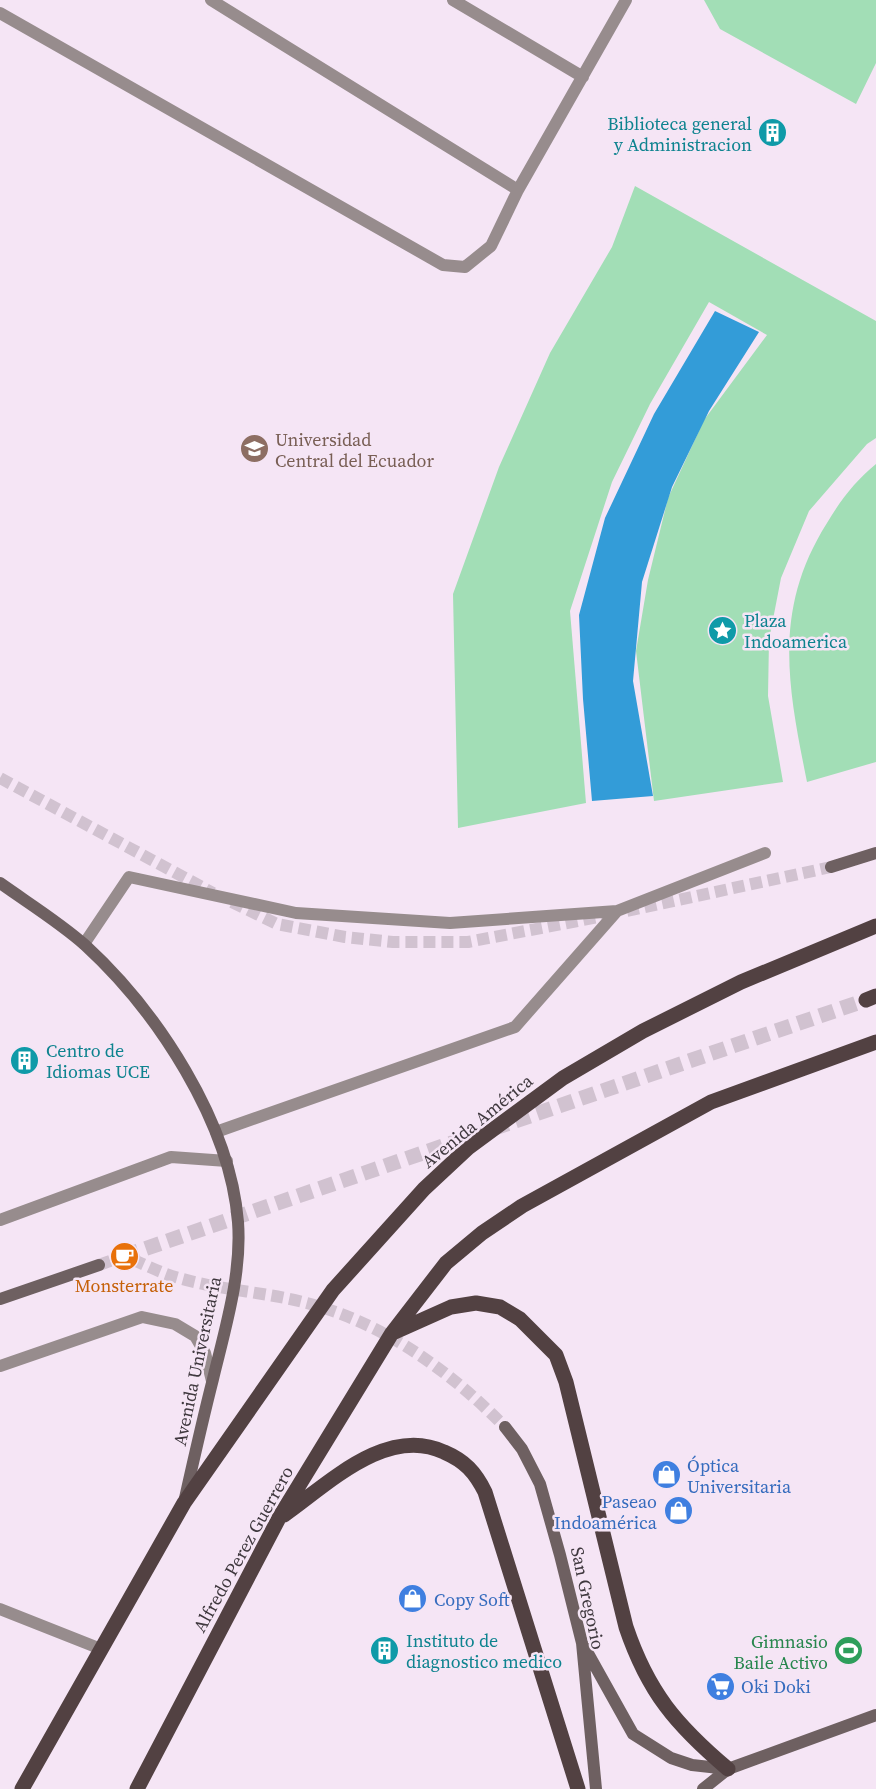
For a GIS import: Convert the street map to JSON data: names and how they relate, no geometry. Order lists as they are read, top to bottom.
{
  "streets": {
    "main road": ["Avenida América", "Alfredo Perez Guerrero"],
    "street": ["Avenida Universitaria", "San Gregorio"]
  },
  "crossings": [
    ["Avenida América", "Avenida Universitaria"]
  ],
  "places": {
    "building": ["Biblioteca general y Administracion", "Centro de Idiomas UCE", "Instituto de diagnostico medico"],
    "school or university": ["Universidad Central del Ecuador"],
    "place": ["Plaza Indoamerica"],
    "cafe": ["Monsterrate"],
    "shop": ["Óptica Universitaria", "Paseao Indoamérica", "Copy Soft"],
    "sports": ["Gimnasio Baile Activo"],
    "supermarket": ["Oki Doki"]
  }
}
